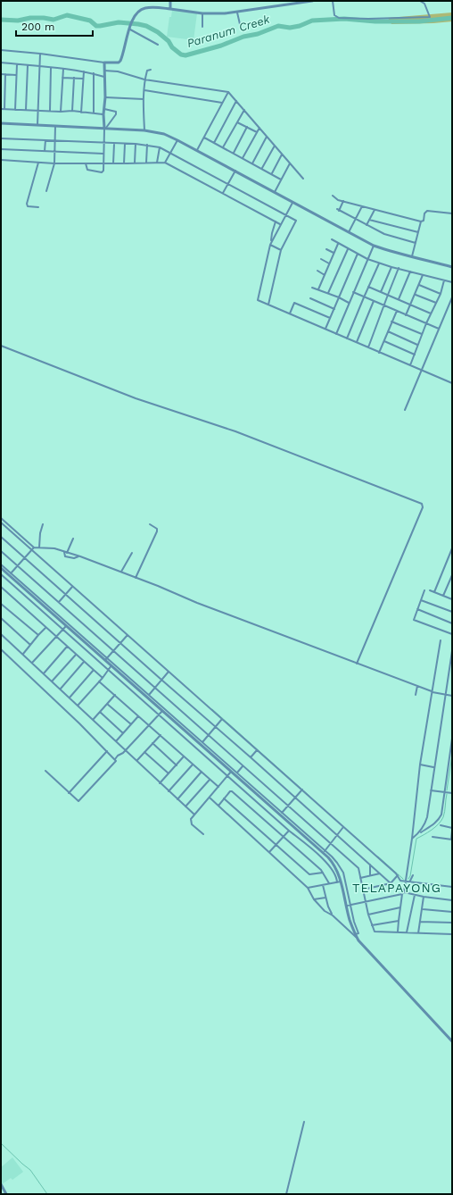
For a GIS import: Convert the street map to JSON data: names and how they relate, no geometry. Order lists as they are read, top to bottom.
{
  "districts": ["TELAPAYONG"],
  "water": ["Paranum Creek"],
  "scale_bar": "200 m"
}
